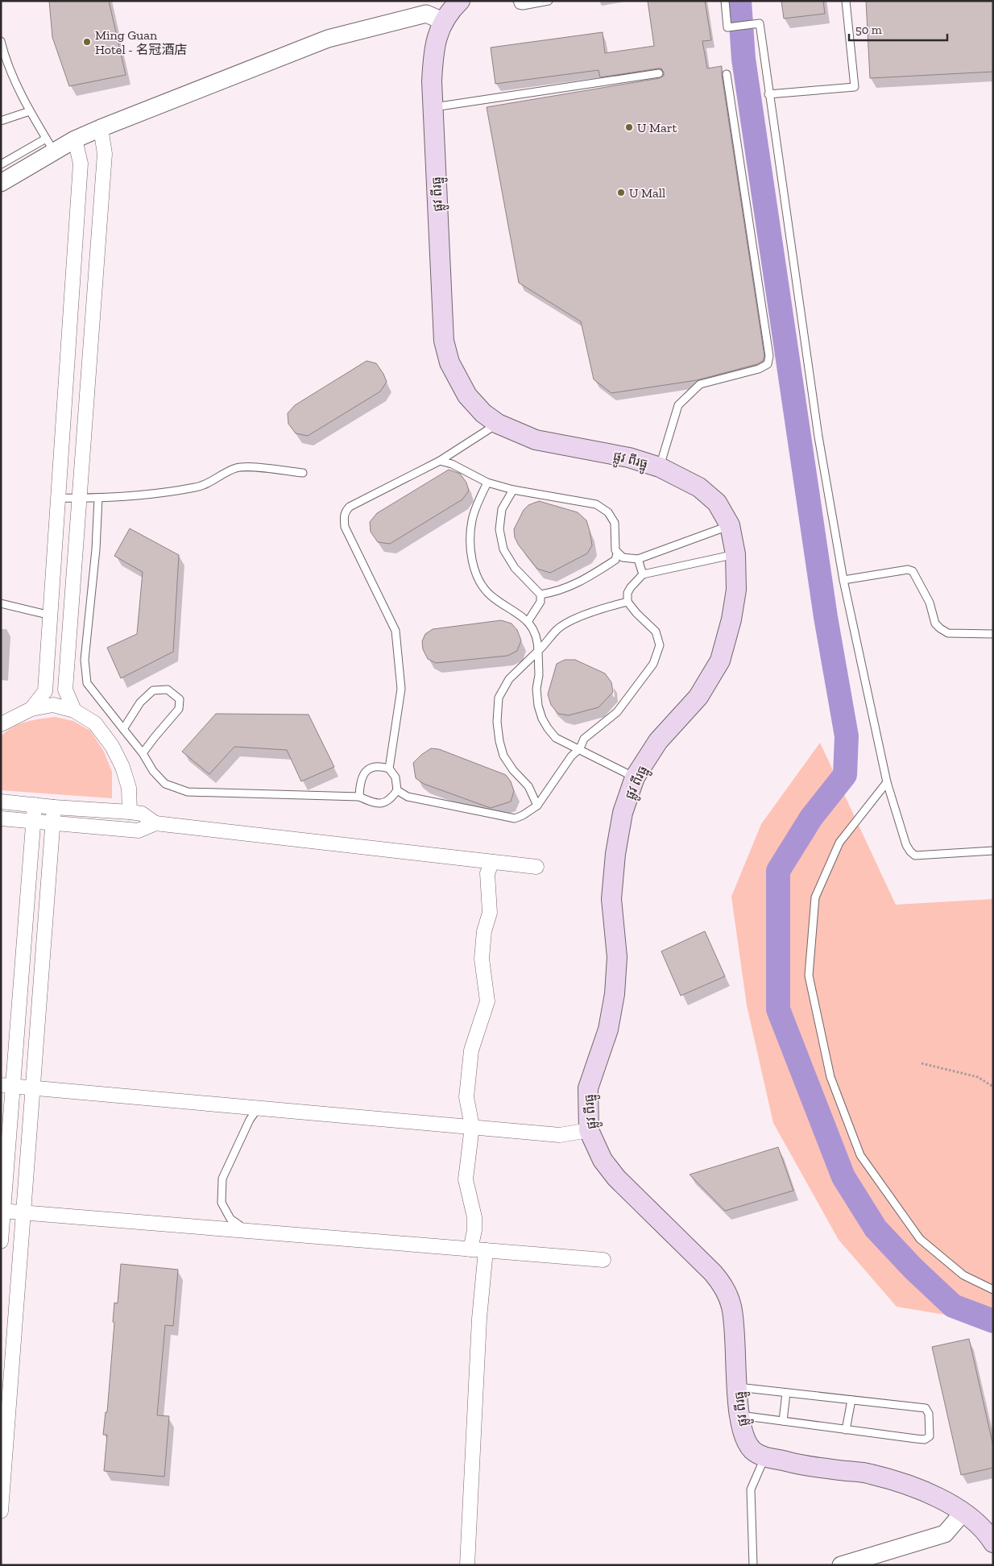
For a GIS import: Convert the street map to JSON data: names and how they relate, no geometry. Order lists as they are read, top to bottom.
{
  "streets": {
    "main road": ["ផ្លូវ ពីរធ្នូ"]
  },
  "places": ["Ming Guan Hotel - 名冠酒店", "U Mart", "U Mall"],
  "scale_bar": "50 m"
}
